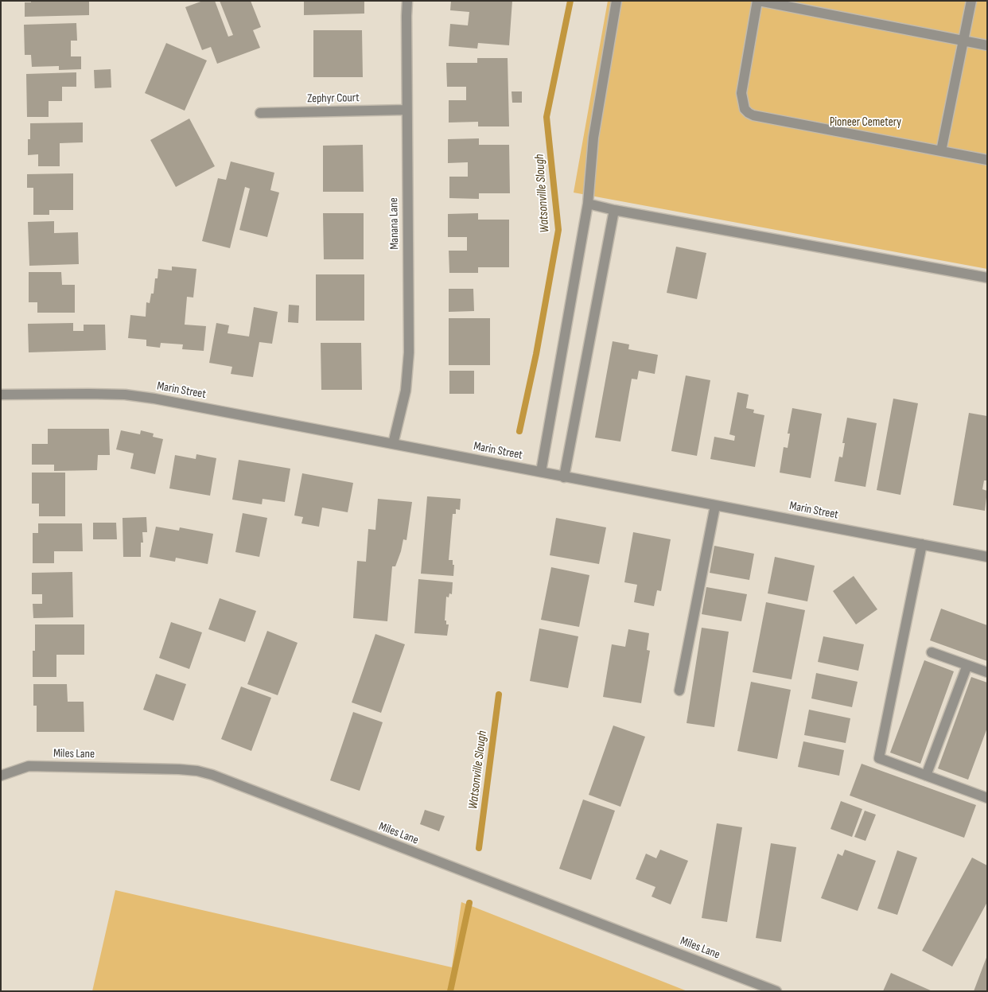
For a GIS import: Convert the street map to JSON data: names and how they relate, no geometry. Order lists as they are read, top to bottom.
{
  "streets": {
    "street": [
      "Zephyr Court",
      "Manana Lane",
      "Marin Street",
      "Miles Lane"
    ]
  },
  "crossings": [
    ["Zephyr Court", "Manana Lane"],
    ["Manana Lane", "Marin Street"]
  ],
  "water": ["Watsonville Slough"],
  "parks": ["Pioneer Cemetery"]
}
